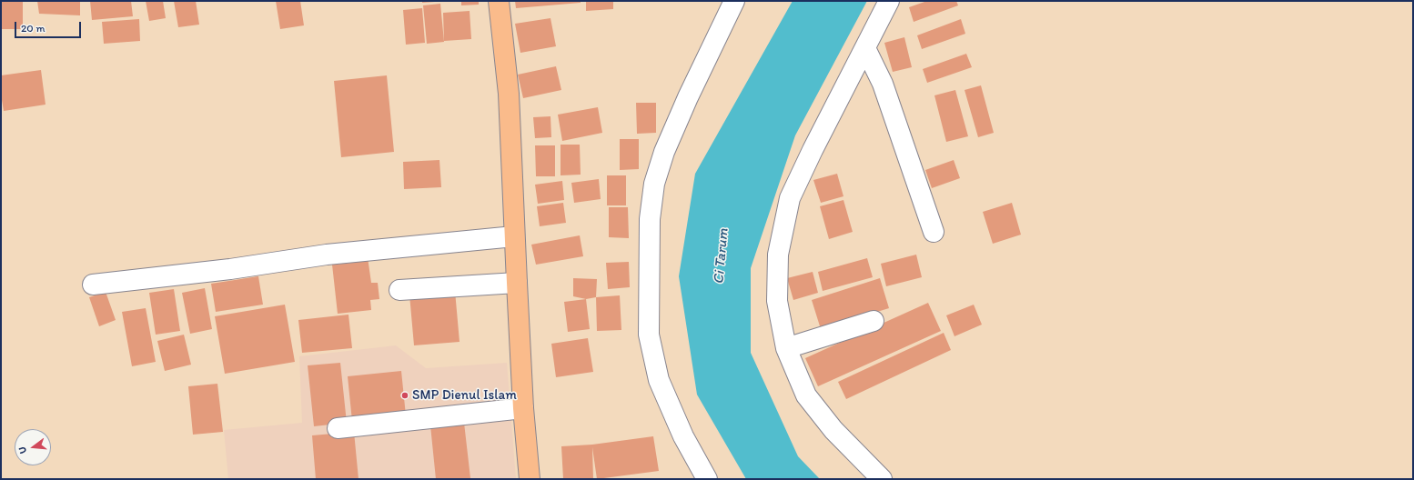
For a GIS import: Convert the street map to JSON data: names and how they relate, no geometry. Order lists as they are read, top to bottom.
{
  "water": ["Ci Tarum"],
  "places": ["SMP Dienul Islam"],
  "scale_bar": "20 m",
  "north": "left"
}
